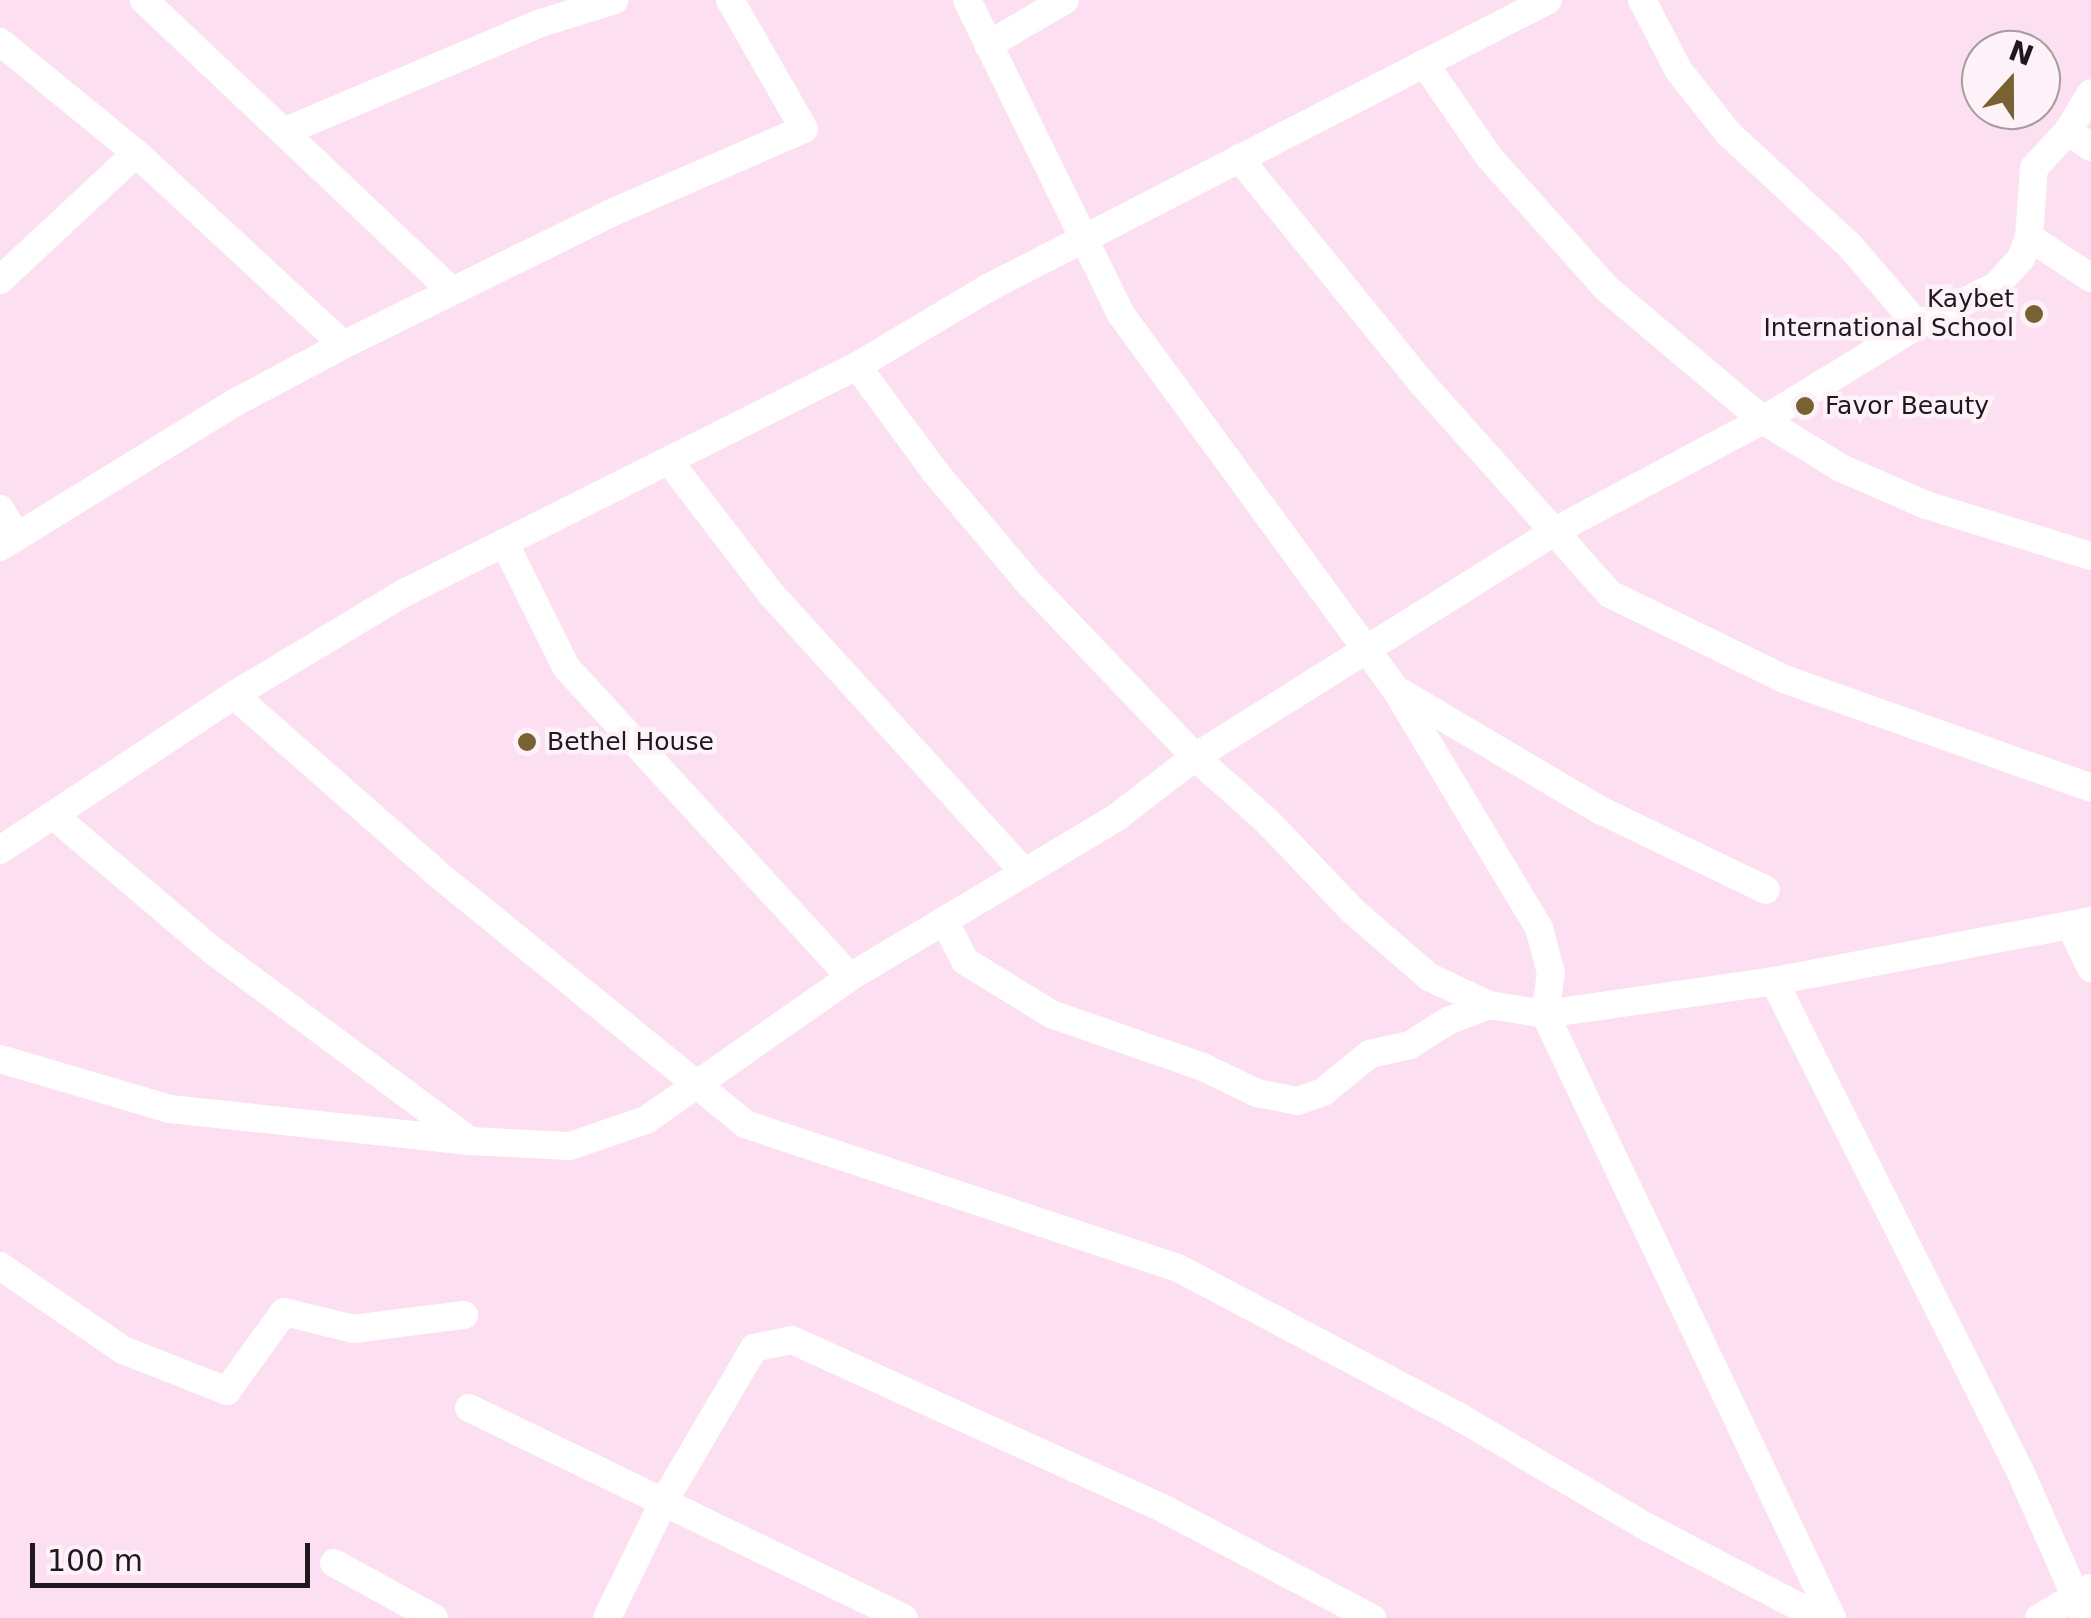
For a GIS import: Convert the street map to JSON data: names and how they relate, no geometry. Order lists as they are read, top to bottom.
{
  "places": ["Kaybet International School", "Favor Beauty", "Bethel House"],
  "scale_bar": "100 m",
  "north": "top"
}
